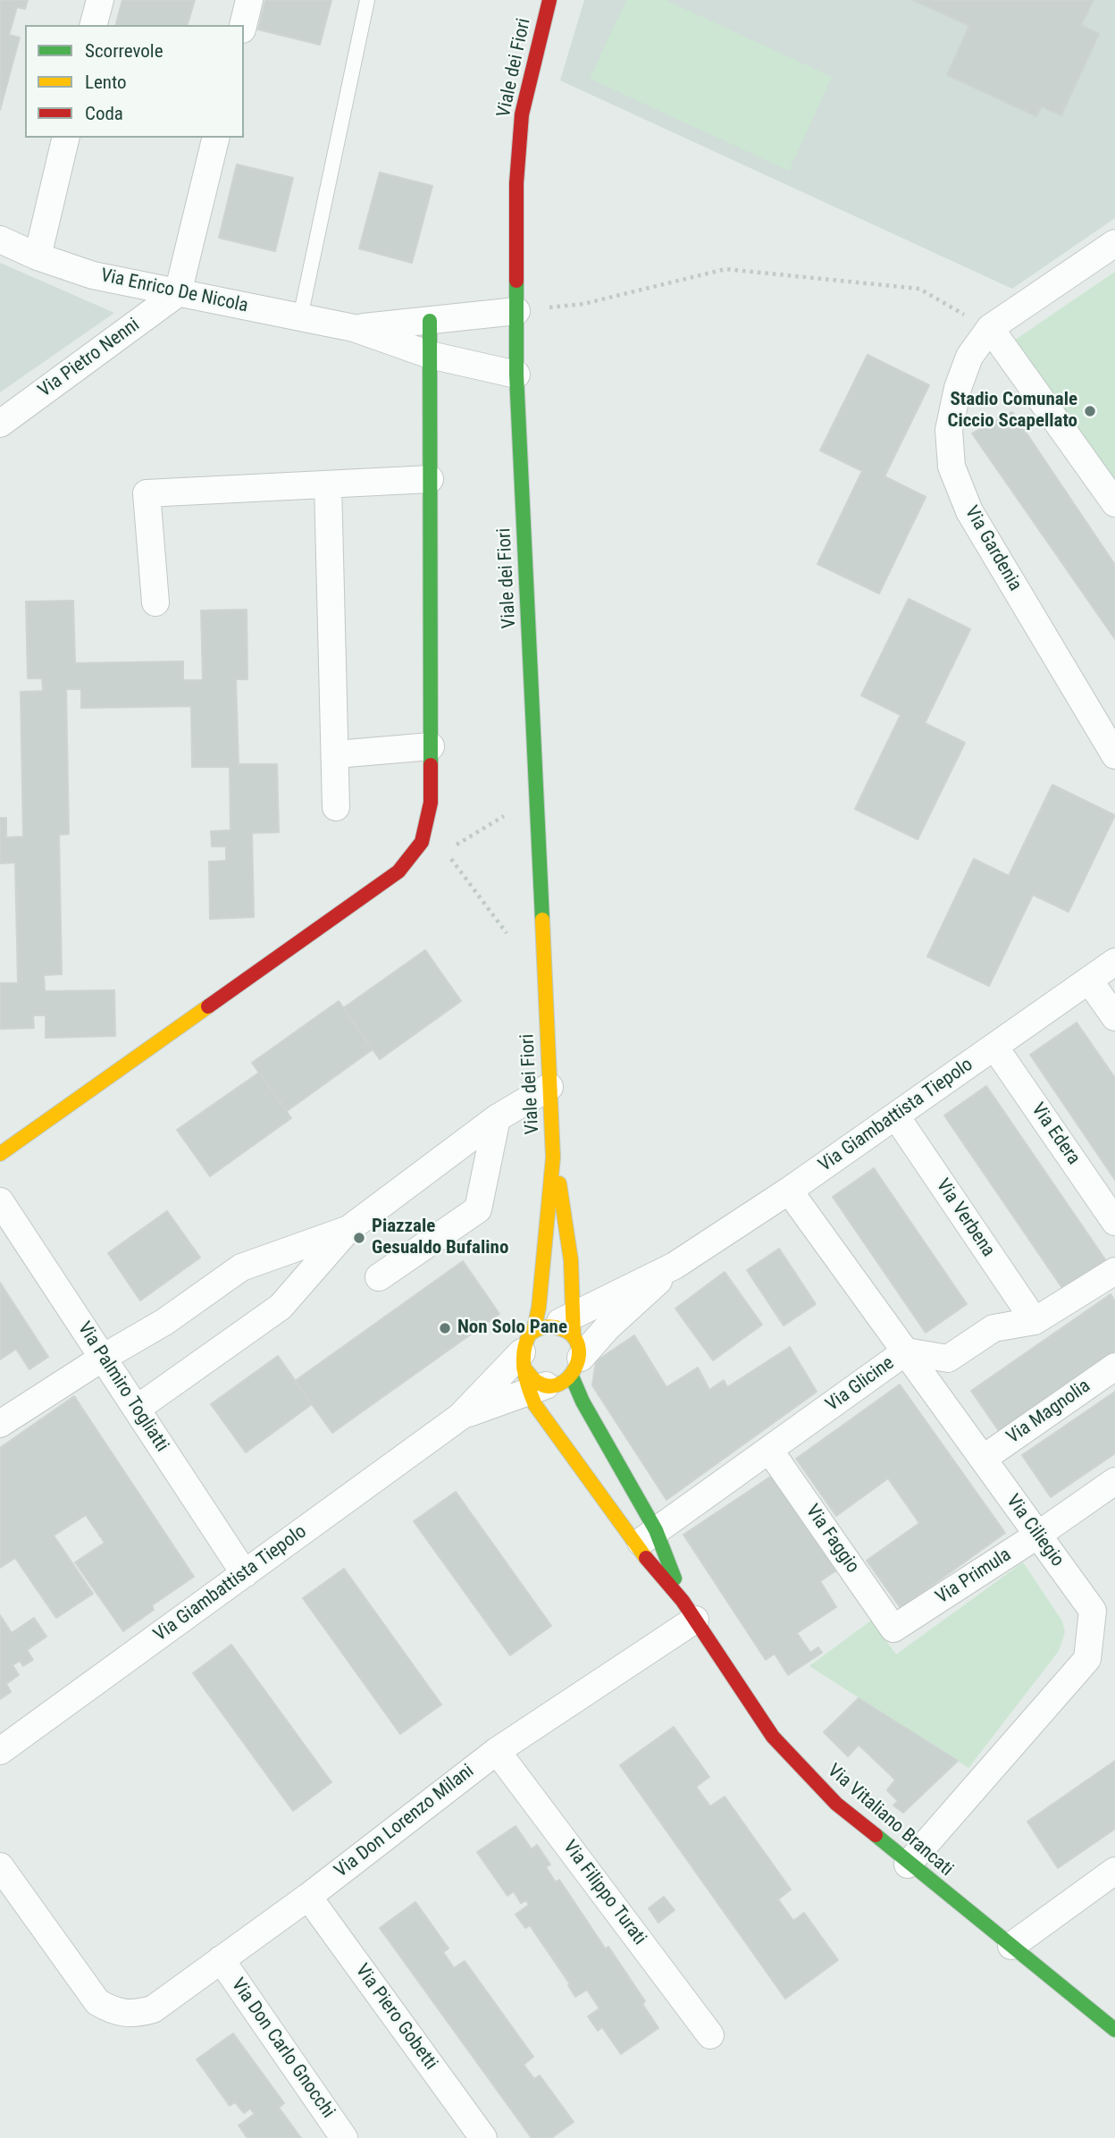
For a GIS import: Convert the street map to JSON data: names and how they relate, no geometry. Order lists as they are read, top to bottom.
{
  "streets": {
    "street": [
      "Viale dei Fiori",
      "Via Enrico De Nicola",
      "Via Pietro Nenni",
      "Via Gardenia",
      "Via Giambattista Tiepolo",
      "Via Edera",
      "Via Verbena",
      "Via Glicine",
      "Via Palmiro Togliatti",
      "Via Magnolia",
      "Via Ciliegio",
      "Via Faggio",
      "Via Primula",
      "Via Vitaliano Brancati",
      "Via Don Lorenzo Milani",
      "Via Filippo Turati",
      "Via Piero Gobetti",
      "Via Don Carlo Gnocchi"
    ]
  },
  "crossings": [
    ["Via Enrico De Nicola", "Via Pietro Nenni"],
    ["Via Giambattista Tiepolo", "Via Edera"],
    ["Via Giambattista Tiepolo", "Via Verbena"],
    ["Via Giambattista Tiepolo", "Via Palmiro Togliatti"],
    ["Via Giambattista Tiepolo", "Via Ciliegio"],
    ["Via Verbena", "Via Glicine"],
    ["Via Glicine", "Via Ciliegio"],
    ["Via Glicine", "Via Faggio"],
    ["Via Magnolia", "Via Ciliegio"],
    ["Via Ciliegio", "Via Primula"],
    ["Via Ciliegio", "Via Vitaliano Brancati"],
    ["Via Faggio", "Via Primula"],
    ["Via Vitaliano Brancati", "Via Don Lorenzo Milani"],
    ["Via Don Lorenzo Milani", "Via Filippo Turati"],
    ["Via Don Lorenzo Milani", "Via Piero Gobetti"],
    ["Via Don Lorenzo Milani", "Via Don Carlo Gnocchi"]
  ],
  "places": ["Stadio Comunale Ciccio Scapellato", "Piazzale Gesualdo Bufalino", "Non Solo Pane"],
  "legend": ["Scorrevole", "Lento", "Coda"]
}
